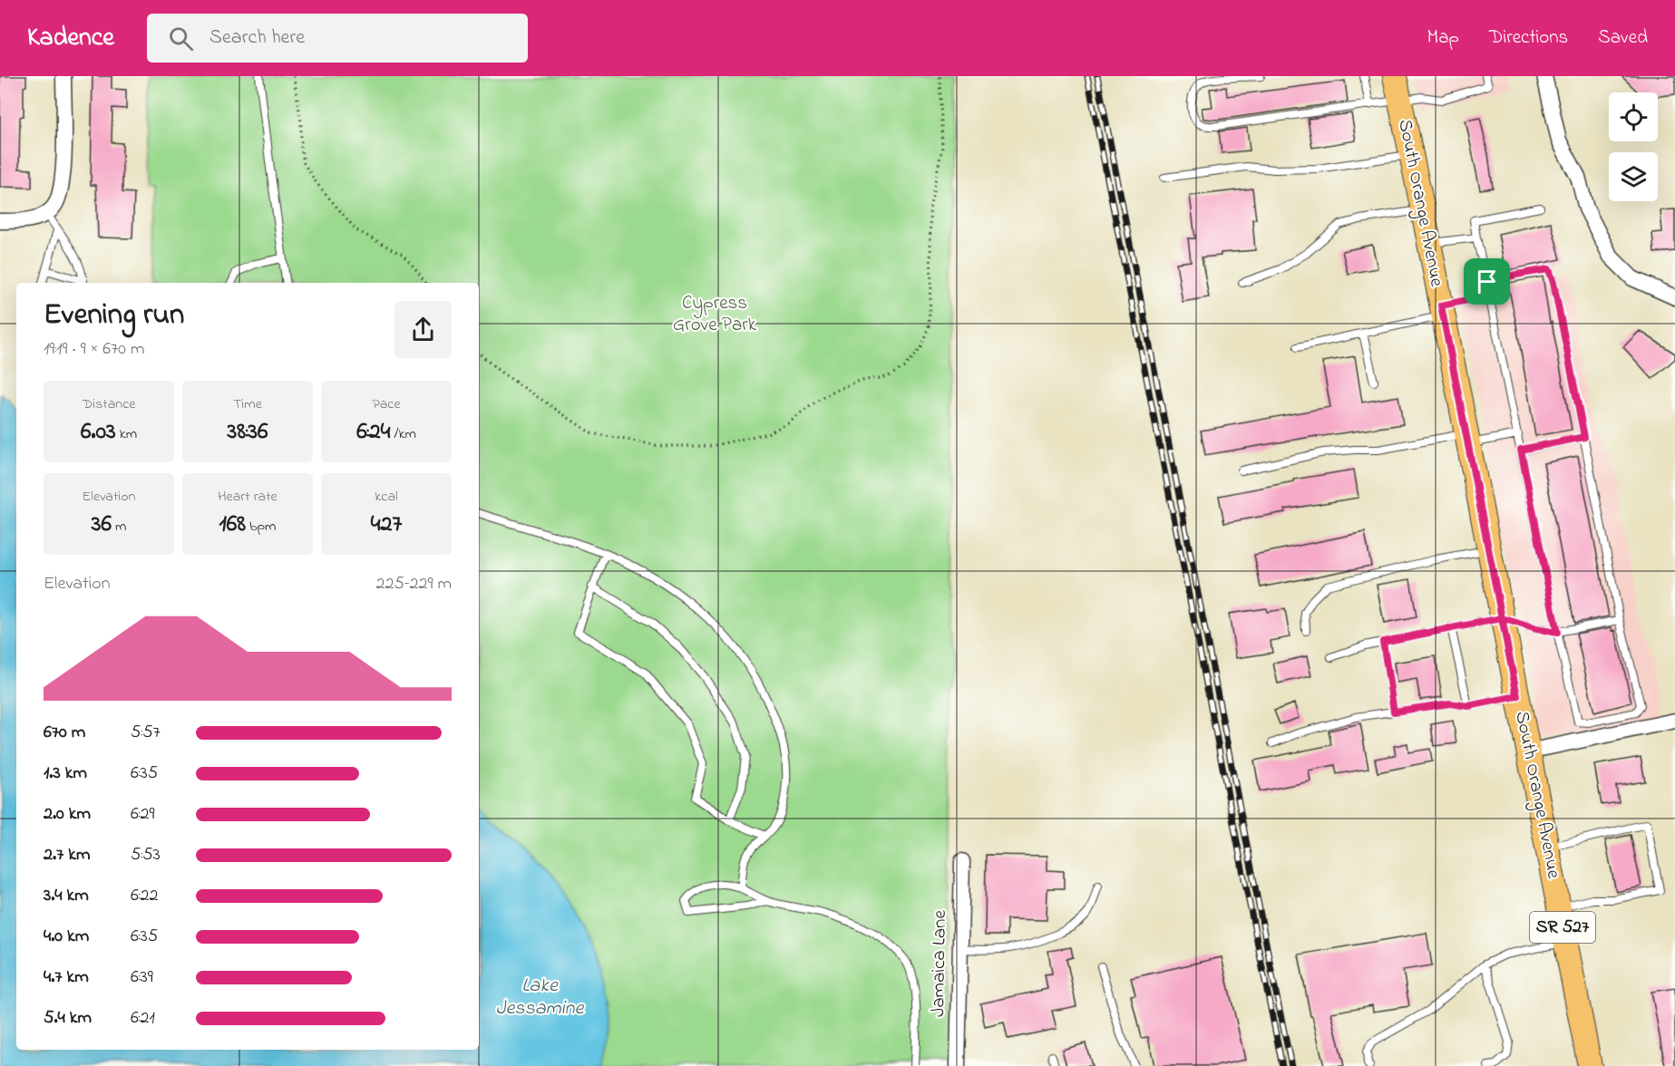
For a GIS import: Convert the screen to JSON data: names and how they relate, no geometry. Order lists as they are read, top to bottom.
{
  "streets": {
    "main road": ["South Orange Avenue", "SR 527"],
    "street": ["Jamaica Lane"]
  },
  "water": ["Lake Jessamine"],
  "parks": ["Cypress Grove Park"],
  "page": {
    "header": "Kadence",
    "search": "Search here",
    "nav": ["Map", "Directions", "Saved"],
    "heading": ["Evening run", "19:19 · 9 × 670 m"],
    "stats": [
      ["Distance", "6.03 km"],
      ["Time", "38:36"],
      ["Pace", "6:24 /km"],
      ["Elevation", "36 m"],
      ["Heart rate", "168 bpm"],
      ["kcal", "427"]
    ],
    "chart": ["Elevation", "225–229 m"],
    "list": [
      {
        "name": "670 m",
        "note": "5:57"
      },
      {
        "name": "1.3 km",
        "note": "6:35"
      },
      {
        "name": "2.0 km",
        "note": "6:29"
      },
      {
        "name": "2.7 km",
        "note": "5:53"
      },
      {
        "name": "3.4 km",
        "note": "6:22"
      },
      {
        "name": "4.0 km",
        "note": "6:35"
      },
      {
        "name": "4.7 km",
        "note": "6:39"
      },
      {
        "name": "5.4 km",
        "note": "6:21"
      }
    ]
  }
}
